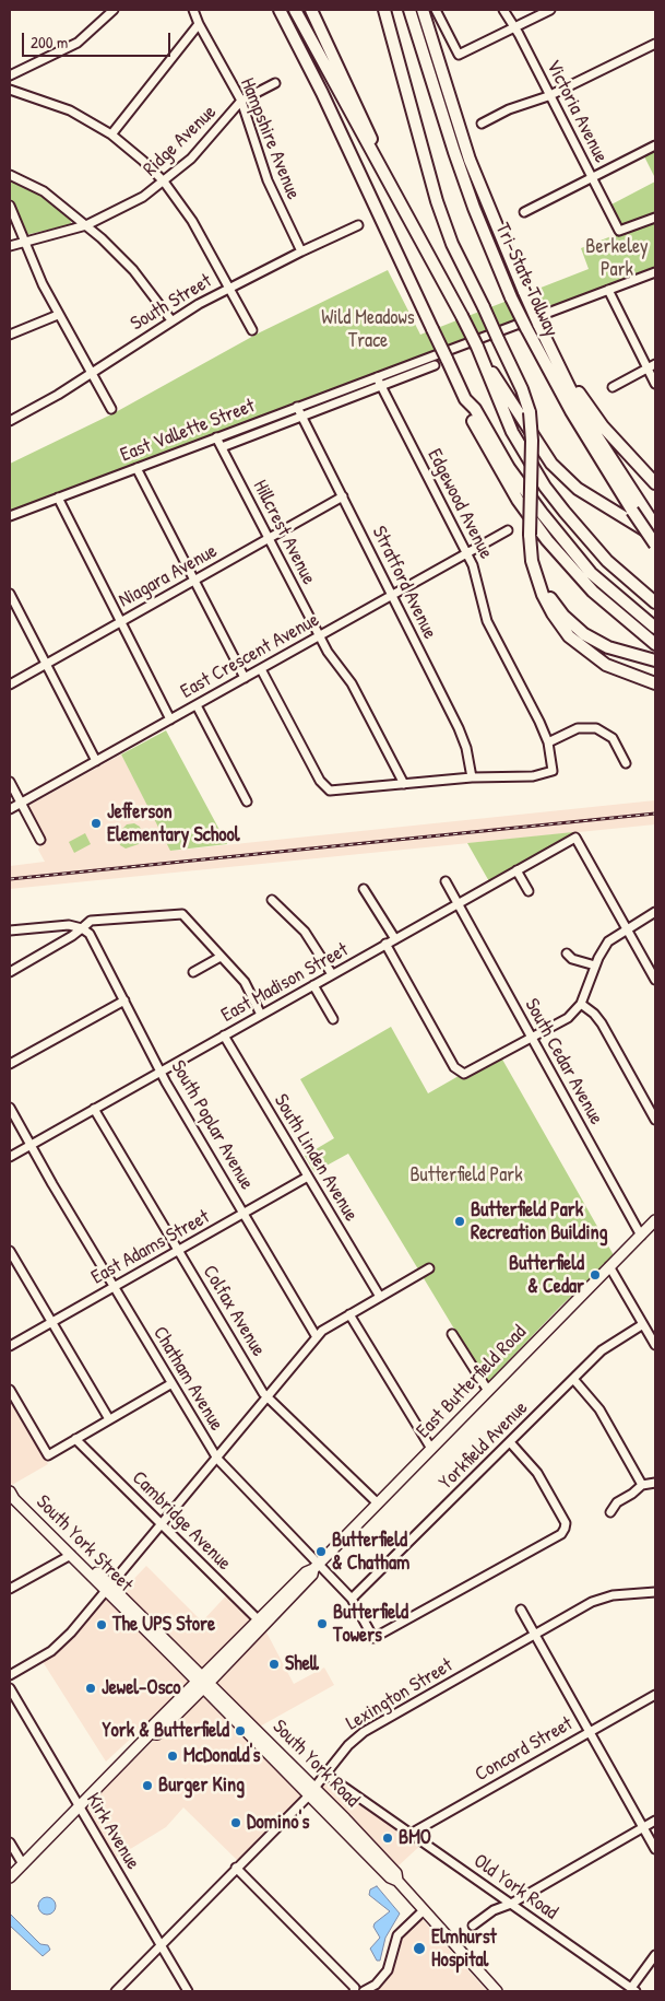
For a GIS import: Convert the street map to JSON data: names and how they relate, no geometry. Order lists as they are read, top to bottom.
{
  "streets": {
    "highway": ["Tri-State Tollway"],
    "main road": ["East Butterfield Road", "South York Street", "South York Road"],
    "street": [
      "Victoria Avenue",
      "Hampshire Avenue",
      "Ridge Avenue",
      "South Street",
      "East Vallette Street",
      "Edgewood Avenue",
      "Hillcrest Avenue",
      "Niagara Avenue",
      "Stratford Avenue",
      "East Crescent Avenue",
      "East Madison Street",
      "South Cedar Avenue",
      "South Poplar Avenue",
      "South Linden Avenue",
      "East Adams Street",
      "Colfax Avenue",
      "Chatham Avenue",
      "Yorkfield Avenue",
      "Cambridge Avenue",
      "Lexington Street",
      "Concord Street",
      "Kirk Avenue",
      "Old York Road"
    ]
  },
  "crossings": [
    ["Hampshire Avenue", "Ridge Avenue"],
    ["Hampshire Avenue", "South Street"],
    ["East Vallette Street", "Edgewood Avenue"],
    ["East Vallette Street", "Hillcrest Avenue"],
    ["East Vallette Street", "Stratford Avenue"],
    ["Edgewood Avenue", "Stratford Avenue"],
    ["Edgewood Avenue", "East Crescent Avenue"],
    ["Hillcrest Avenue", "Niagara Avenue"],
    ["Hillcrest Avenue", "East Crescent Avenue"],
    ["Niagara Avenue", "Stratford Avenue"],
    ["Stratford Avenue", "East Crescent Avenue"],
    ["East Madison Street", "South Cedar Avenue"],
    ["East Madison Street", "South Poplar Avenue"],
    ["East Madison Street", "South Linden Avenue"],
    ["East Madison Street", "Colfax Avenue"],
    ["East Madison Street", "Chatham Avenue"],
    ["South Cedar Avenue", "East Butterfield Road"],
    ["South Poplar Avenue", "East Adams Street"],
    ["South Linden Avenue", "East Adams Street"],
    ["East Adams Street", "Colfax Avenue"],
    ["East Adams Street", "Chatham Avenue"],
    ["Colfax Avenue", "East Butterfield Road"],
    ["Chatham Avenue", "East Butterfield Road"],
    ["Chatham Avenue", "Yorkfield Avenue"],
    ["East Butterfield Road", "Cambridge Avenue"],
    ["East Butterfield Road", "South York Street"],
    ["East Butterfield Road", "South York Road"],
    ["East Butterfield Road", "Kirk Avenue"],
    ["South York Street", "South York Road"],
    ["Lexington Street", "South York Road"],
    ["Lexington Street", "Kirk Avenue"],
    ["Concord Street", "Old York Road"],
    ["South York Road", "Old York Road"]
  ],
  "parks": ["Berkeley Park", "Wild Meadows Trace", "Butterfield Park"],
  "places": [
    "Jefferson Elementary School",
    "Butterfield Park Recreation Building",
    "Butterfield & Cedar",
    "Butterfield & Chatham",
    "Butterfield Towers",
    "The UPS Store",
    "Shell",
    "Jewel-Osco",
    "York & Butterfield",
    "McDonald's",
    "Burger King",
    "Domino's",
    "BMO",
    "Elmhurst Hospital"
  ],
  "scale_bar": "200 m"
}
